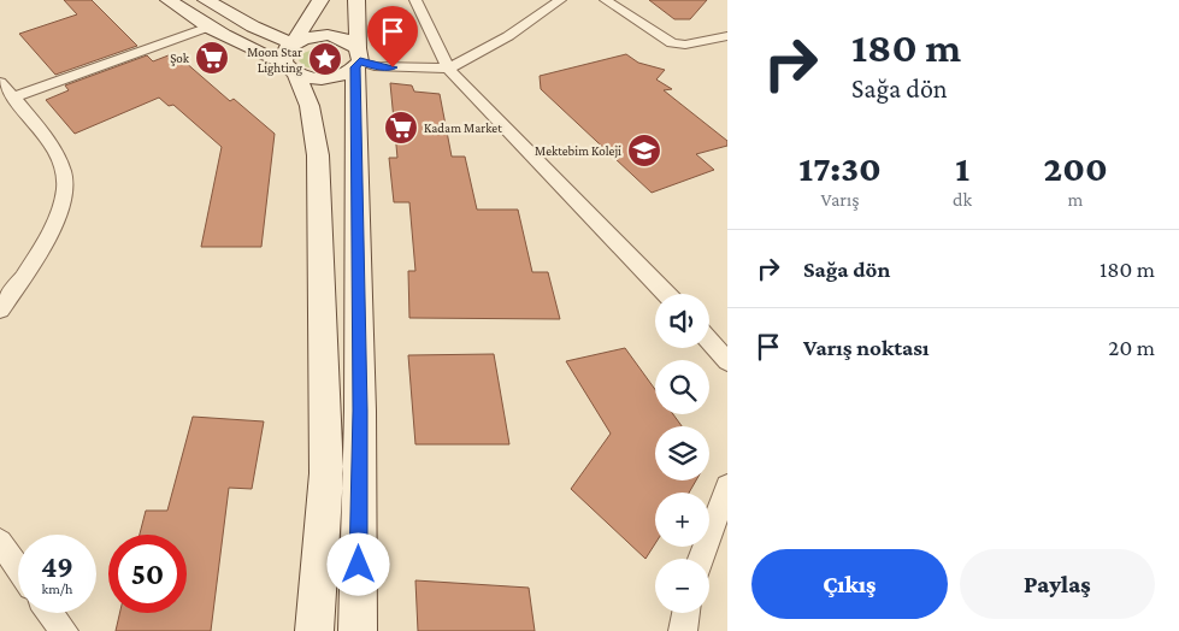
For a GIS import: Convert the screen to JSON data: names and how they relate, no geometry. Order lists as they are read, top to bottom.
{
  "places": {
    "supermarket": ["Şok", "Kadam Market"],
    "place": ["Moon Star Lighting"],
    "school or university": ["Mektebim Koleji"]
  },
  "page": {
    "turn": ["180 m", "Sağa dön"],
    "eta": [
      "17:30",
      "Varış",
      "1",
      "dk",
      "200",
      "m"
    ],
    "list": [
      {
        "name": "Sağa dön",
        "value": "180 m"
      },
      {
        "name": "Varış noktası",
        "value": "20 m"
      }
    ],
    "map_buttons": ["+", "−"],
    "speed": "49 km/h",
    "limit": "50",
    "buttons": ["Çıkış", "Paylaş"]
  }
}
